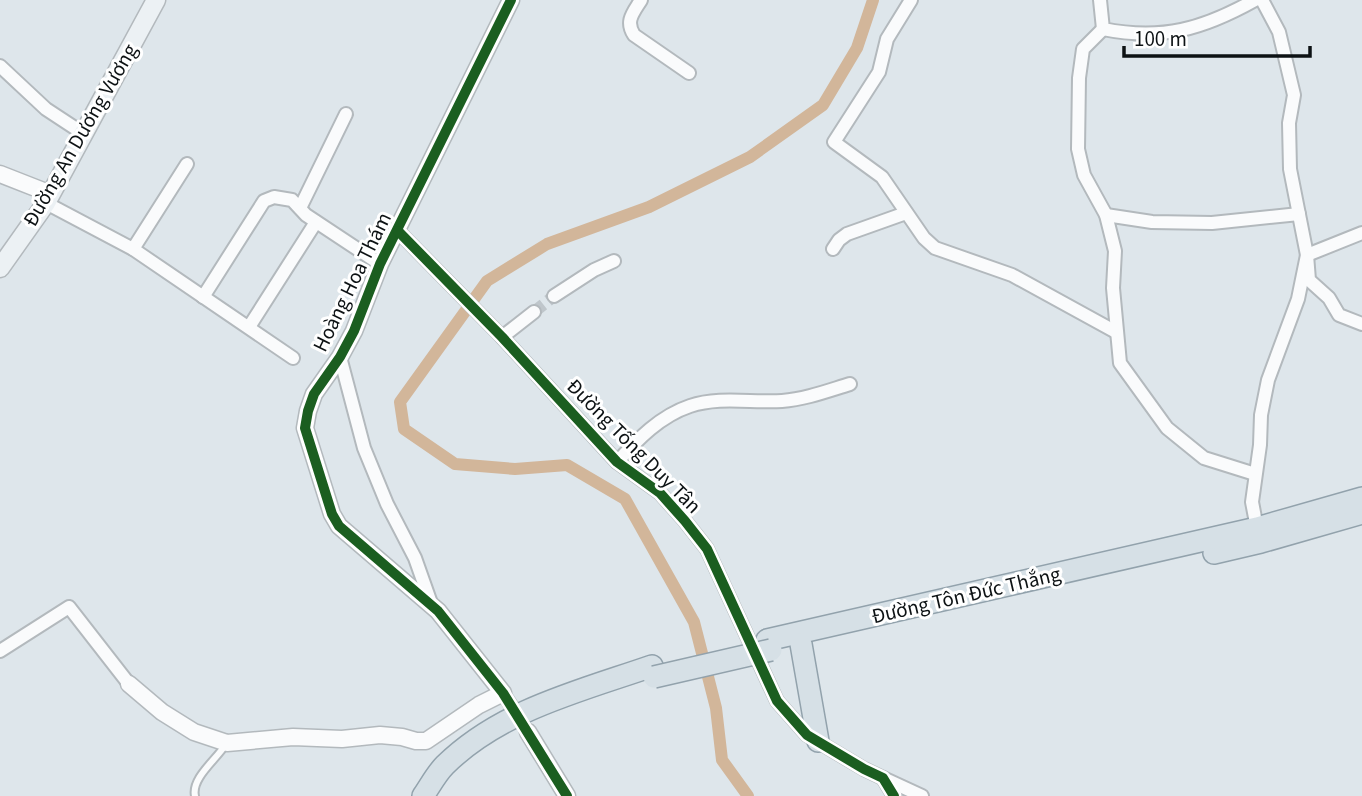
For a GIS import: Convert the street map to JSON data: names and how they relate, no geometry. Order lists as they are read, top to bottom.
{
  "streets": {
    "highway": ["Đường Tôn Đức Thắng"],
    "main road": ["Đường An Dương Vương"],
    "street": ["Hoàng Hoa Thám", "Đường Tống Duy Tân"]
  },
  "crossings": [
    ["Hoàng Hoa Thám", "Đường Tống Duy Tân"]
  ],
  "scale_bar": "100 m"
}
